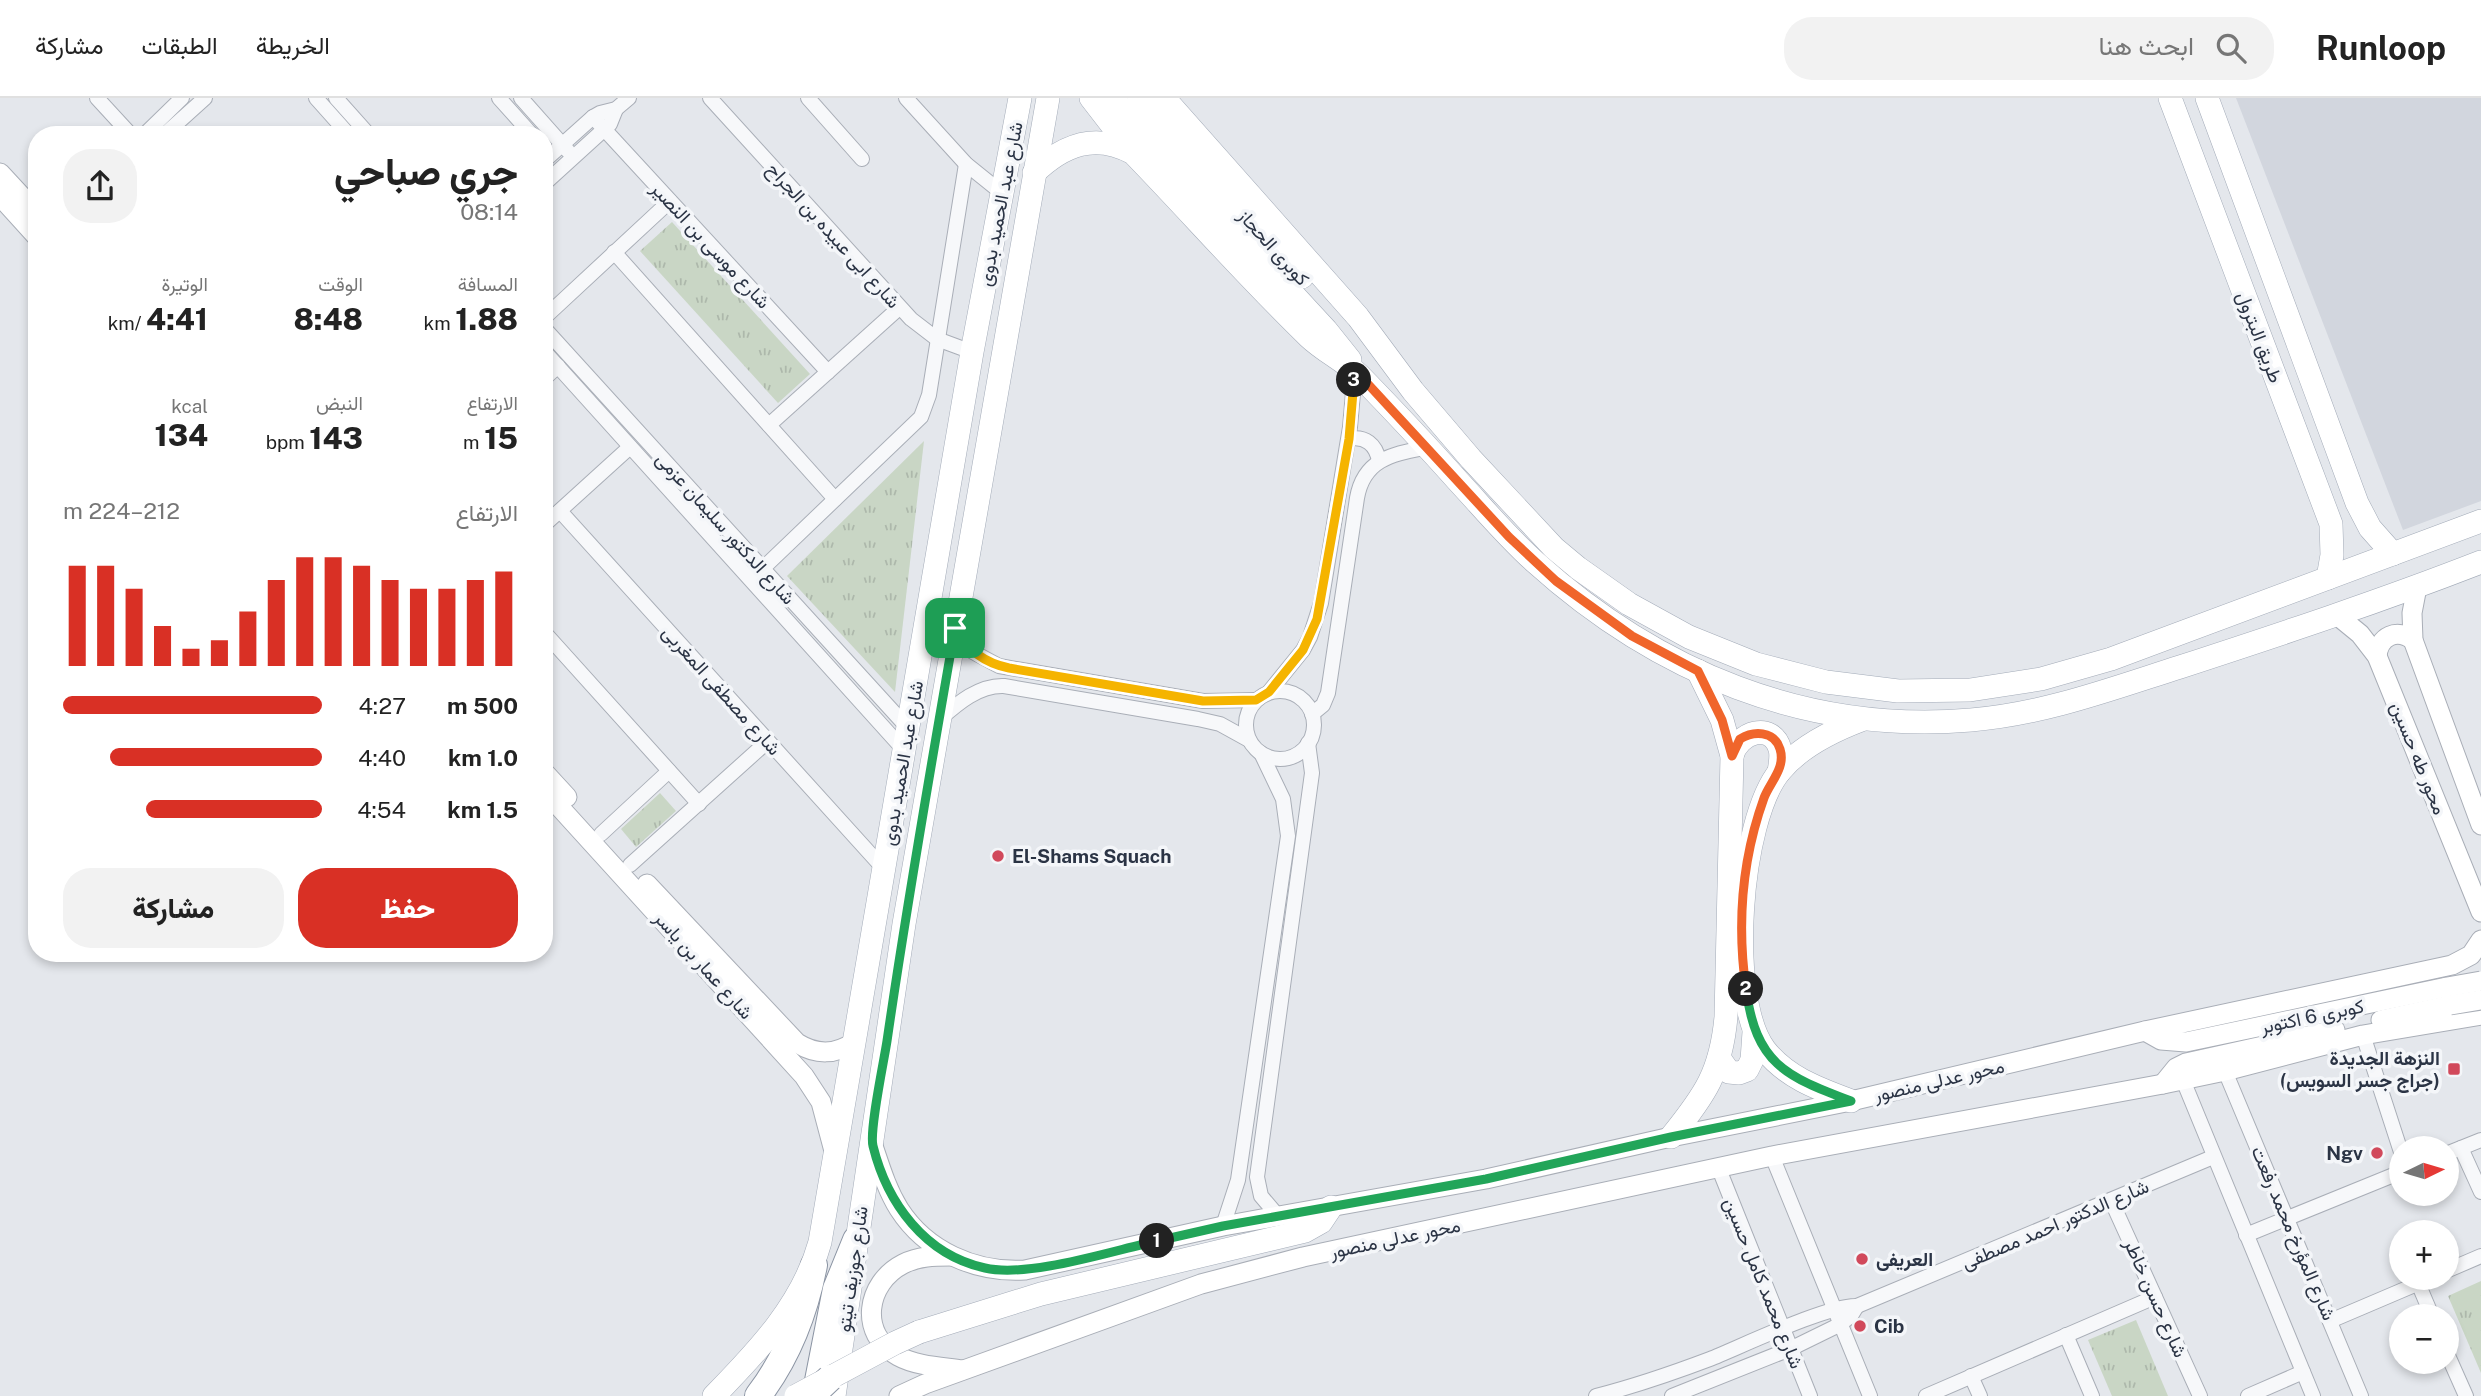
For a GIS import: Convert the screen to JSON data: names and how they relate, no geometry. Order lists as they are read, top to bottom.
{
  "streets": {
    "main road": [
      "شارع عبد الحميد بدوى",
      "كوبرى الحجاز",
      "طريق البترول",
      "محور طه حسين",
      "شارع عمار بن ياسر",
      "كوبرى 6 اكتوبر",
      "محور عدلى منصور",
      "شارع جوزيف تيتو"
    ],
    "street": [
      "شارع ابى عبيده بن الجراح",
      "شارع موسى بن النصير",
      "شارع الدكتور سليمان عزمى",
      "شارع مصطفى المغربى",
      "شارع الدكتور احمد مصطفى",
      "شارع المؤرخ محمد رفعت",
      "شارع محمد كامل حسين",
      "شارع حسن خاطر"
    ]
  },
  "crossings": [
    ["شارع عبد الحميد بدوى", "شارع ابى عبيده بن الجراح"],
    ["شارع عبد الحميد بدوى", "شارع الدكتور سليمان عزمى"],
    ["شارع عبد الحميد بدوى", "شارع مصطفى المغربى"],
    ["شارع عبد الحميد بدوى", "شارع عمار بن ياسر"],
    ["شارع عبد الحميد بدوى", "محور عدلى منصور"],
    ["شارع عبد الحميد بدوى", "شارع جوزيف تيتو"],
    ["كوبرى 6 اكتوبر", "محور عدلى منصور"],
    ["محور عدلى منصور", "شارع المؤرخ محمد رفعت"],
    ["محور عدلى منصور", "شارع جوزيف تيتو"],
    ["محور عدلى منصور", "شارع محمد كامل حسين"],
    ["شارع الدكتور احمد مصطفى", "شارع محمد كامل حسين"],
    ["شارع الدكتور احمد مصطفى", "شارع حسن خاطر"]
  ],
  "places": {
    "other": [
      "El-Shams Squach",
      "Ngv",
      "العريفى",
      "Cib"
    ],
    "transit": ["النزهة الجديدة (جراج جسر السويس)"]
  },
  "north": "right",
  "page": {
    "header": "Runloop",
    "search": "ابحث هنا",
    "nav": ["الخريطة", "الطبقات", "مشاركة"],
    "heading": ["جري صباحي", "08:14"],
    "stats": [
      ["المسافة", "1.88 km"],
      ["الوقت", "8:48"],
      ["الوتيرة", "4:41 /km"],
      ["الارتفاع", "15 m"],
      ["النبض", "143 bpm"],
      ["kcal", "134"]
    ],
    "pins": ["3", "2", "1"],
    "chart": ["الارتفاع", "212–224 m"],
    "list": [
      {
        "name": "500 m",
        "note": "4:27"
      },
      {
        "name": "1.0 km",
        "note": "4:40"
      },
      {
        "name": "1.5 km",
        "note": "4:54"
      }
    ],
    "buttons": ["حفظ", "مشاركة"],
    "map_buttons": ["+", "−"]
  }
}
